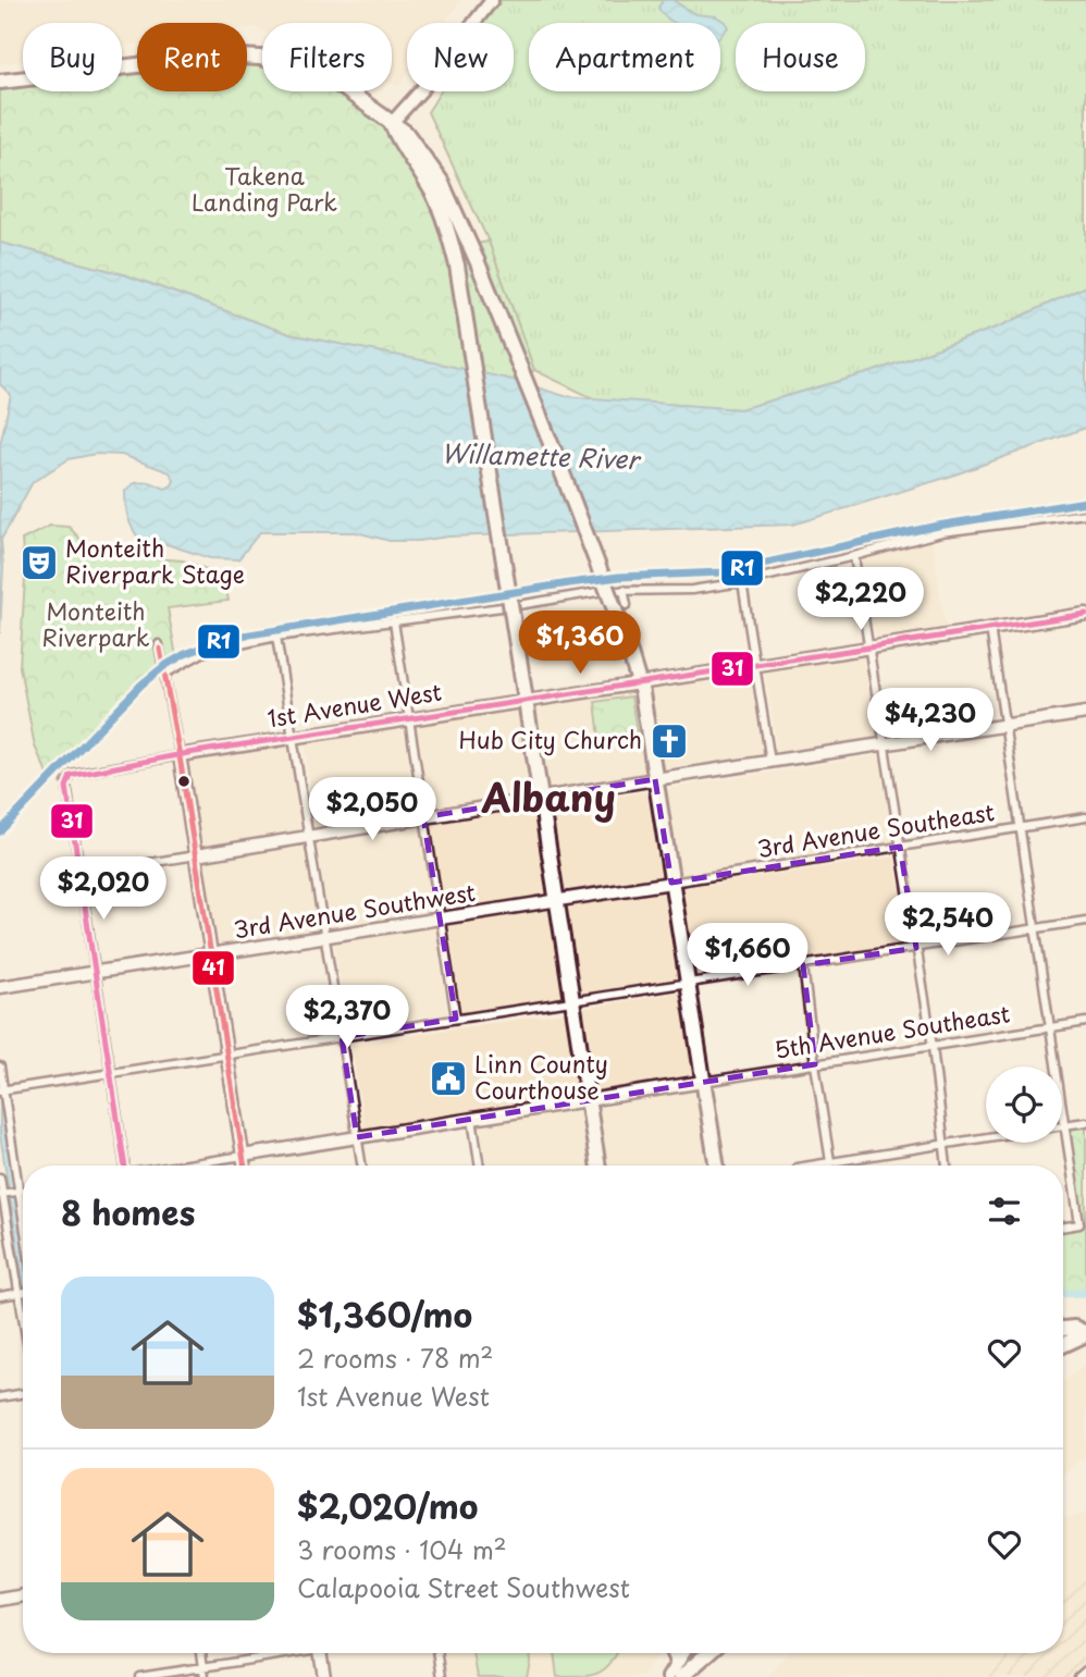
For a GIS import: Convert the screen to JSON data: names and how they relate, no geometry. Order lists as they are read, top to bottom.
{
  "streets": {
    "street": [
      "1st Avenue West",
      "3rd Avenue Southeast",
      "3rd Avenue Southwest",
      "5th Avenue Southeast"
    ]
  },
  "crossings": [
    ["3rd Avenue Southeast", "3rd Avenue Southwest"]
  ],
  "districts": ["Albany"],
  "water": ["Willamette River"],
  "parks": ["Takena Landing Park", "Monteith Riverpark"],
  "places": {
    "theatre": ["Monteith Riverpark Stage"],
    "church": ["Hub City Church"],
    "public building": ["Linn County Courthouse"]
  },
  "lines": ["transit line R1", "transit line 31", "transit line 41"],
  "page": {
    "chip": [
      "Buy",
      "Rent",
      "Filters",
      "New",
      "Apartment",
      "House"
    ],
    "price": [
      "$2,220",
      "$1,360",
      "$4,230",
      "$2,050",
      "$2,020",
      "$2,540",
      "$1,660",
      "$2,370"
    ],
    "heading": "8 homes",
    "list": [
      {
        "name": "$1,360/mo",
        "note": "2 rooms · 78 m² · 1st Avenue West"
      },
      {
        "name": "$2,020/mo",
        "note": "3 rooms · 104 m² · Calapooia Street Southwest"
      }
    ]
  }
}
